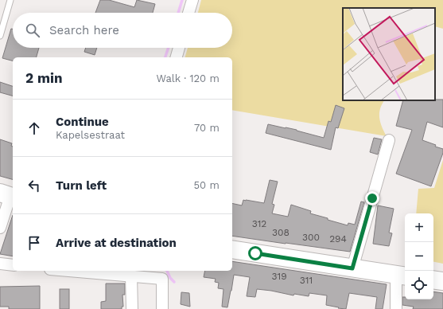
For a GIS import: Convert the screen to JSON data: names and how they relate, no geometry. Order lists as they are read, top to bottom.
{
  "house_numbers": [
    "312",
    "308",
    "300",
    "294",
    "319",
    "311"
  ],
  "page": {
    "search": "Search here",
    "heading": ["2 min", "Walk · 120 m"],
    "list": [
      ["Continue", "Kapelsestraat", "70 m"],
      ["Turn left", "50 m"],
      "Arrive at destination"
    ],
    "map_buttons": ["+", "−"]
  }
}
